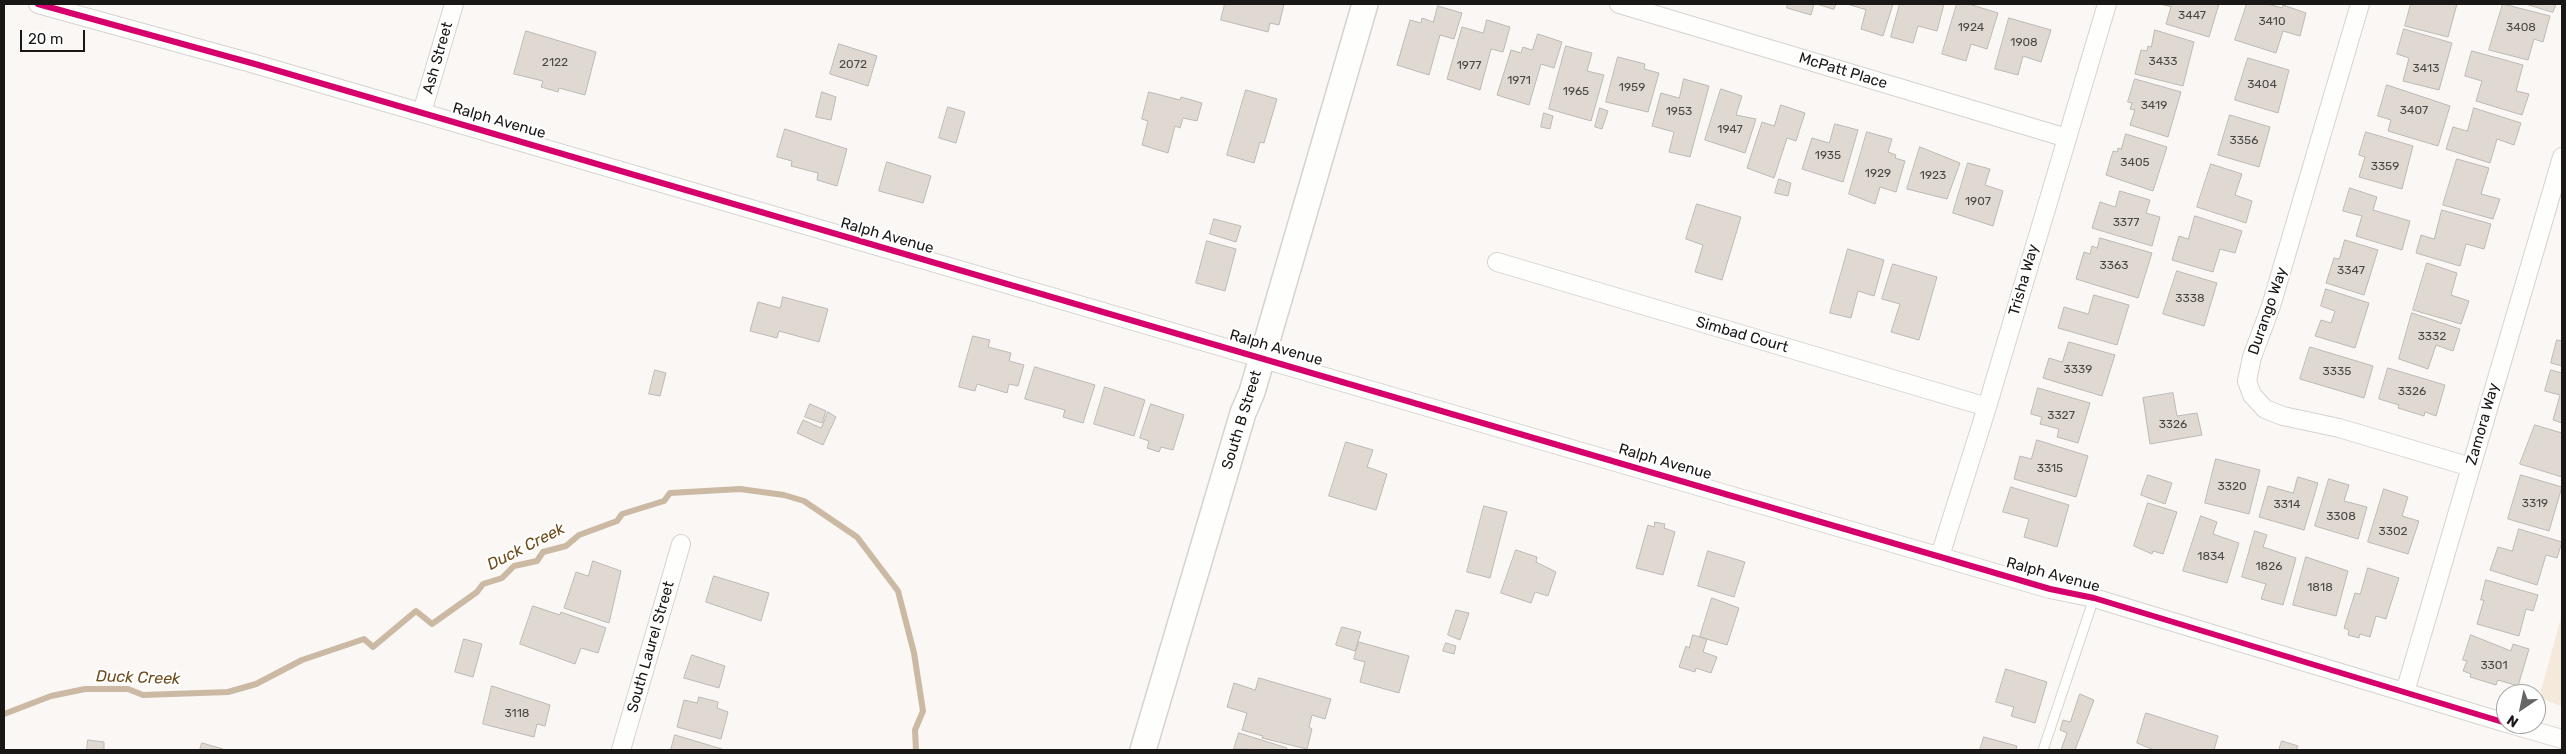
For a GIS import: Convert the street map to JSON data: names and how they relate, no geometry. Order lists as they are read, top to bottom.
{
  "streets": {
    "street": [
      "Ash Street",
      "McPatt Place",
      "Ralph Avenue",
      "Trisha Way",
      "Durango Way",
      "Simbad Court",
      "South B Street",
      "Zamora Way",
      "South Laurel Street"
    ]
  },
  "crossings": [
    ["Ash Street", "Ralph Avenue"],
    ["McPatt Place", "Trisha Way"],
    ["Ralph Avenue", "Trisha Way"],
    ["Ralph Avenue", "South B Street"],
    ["Ralph Avenue", "Zamora Way"],
    ["Trisha Way", "Simbad Court"],
    ["Durango Way", "Zamora Way"]
  ],
  "water": ["Duck Creek"],
  "house_numbers": [
    "3447",
    "3410",
    "1924",
    "3408",
    "1908",
    "3433",
    "2122",
    "2072",
    "1977",
    "3413",
    "1971",
    "3404",
    "1959",
    "1965",
    "3419",
    "3407",
    "1953",
    "1947",
    "3356",
    "1935",
    "3405",
    "3359",
    "1929",
    "1923",
    "1907",
    "3377",
    "3363",
    "3347",
    "3338",
    "3332",
    "3339",
    "3335",
    "3326",
    "3327",
    "3326",
    "3315",
    "3320",
    "3319",
    "3314",
    "3308",
    "3302",
    "1834",
    "1826",
    "1818",
    "3301",
    "3118"
  ],
  "scale_bar": "20 m",
  "north": "bottom left"
}
